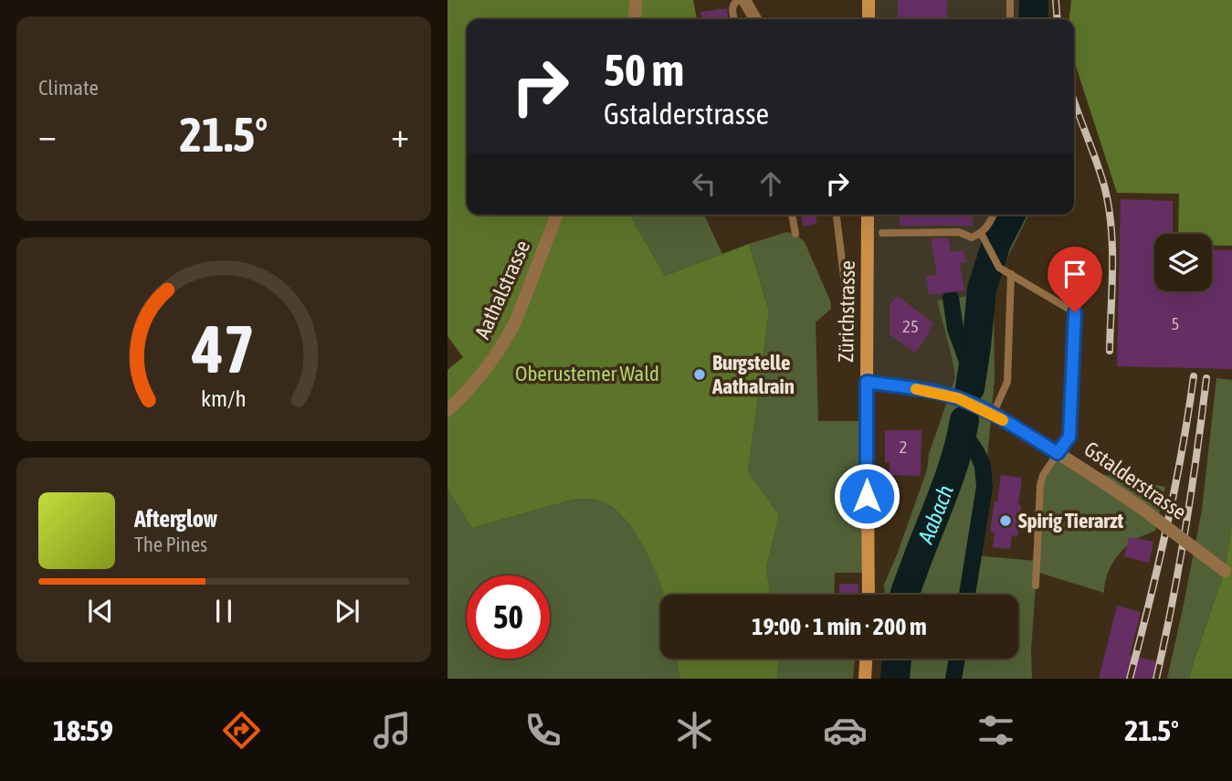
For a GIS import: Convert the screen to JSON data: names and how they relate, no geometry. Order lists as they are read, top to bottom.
{
  "streets": {
    "main road": ["Zürichstrasse"],
    "street": ["Aathalstrasse", "Gstalderstrasse"]
  },
  "crossings": [
    ["Zürichstrasse", "Gstalderstrasse"]
  ],
  "water": ["Aabach"],
  "parks": ["Oberustemer Wald"],
  "places": ["Burgstelle Aathalrain", "Spirig Tierarzt"],
  "house_numbers": ["5", "25", "2"],
  "page": {
    "tile": "Climate",
    "turn": ["50 m", "Gstalderstrasse"],
    "heat": ["−", "21.5°", "+"],
    "song": ["Afterglow", "The Pines"],
    "limit": "50",
    "trip": "19:00 · 1 min · 200 m",
    "tabs": ["18:59", "21.5°"],
    "gauge": ["47", "km/h"]
  }
}
